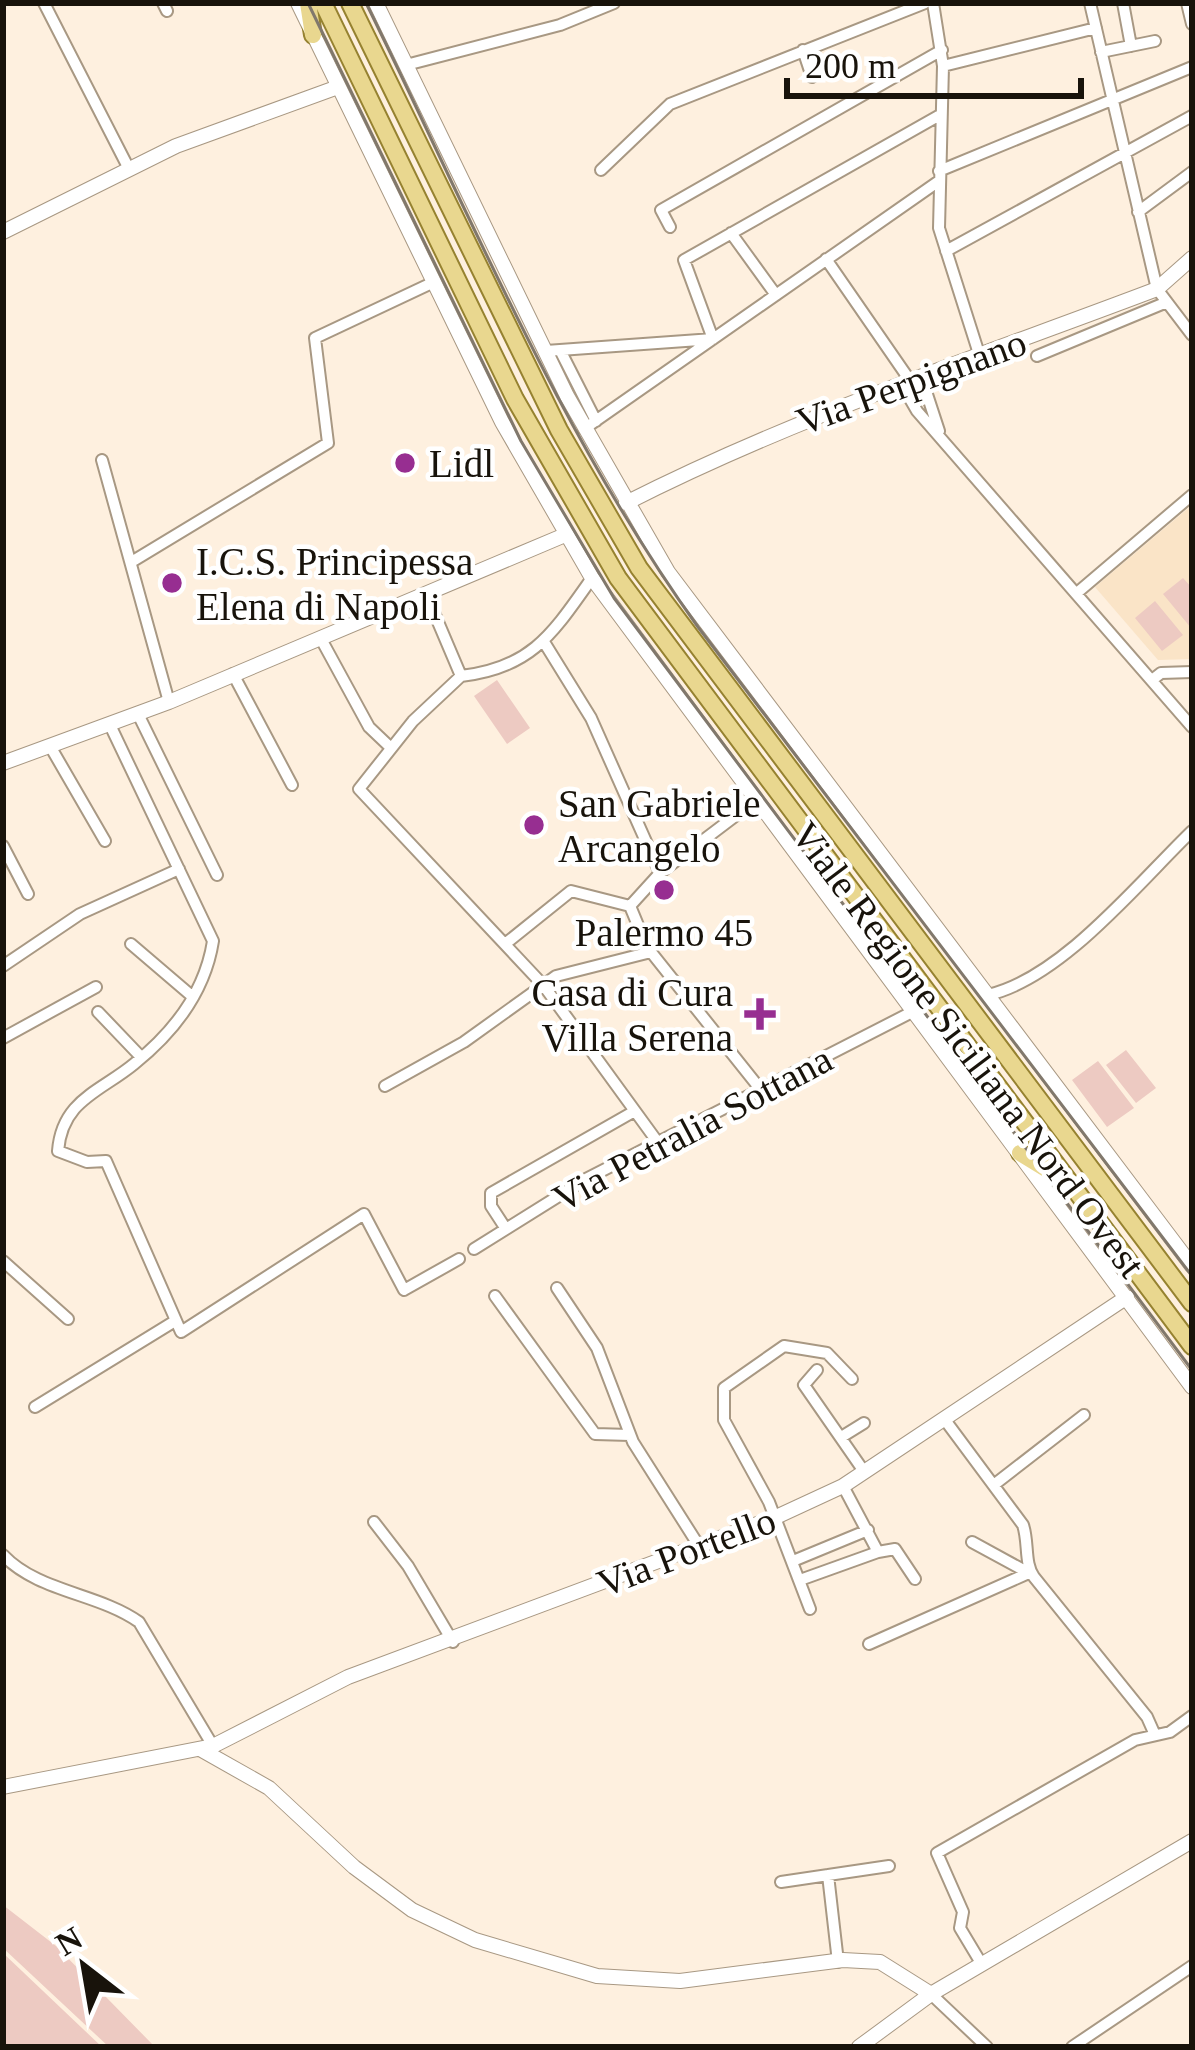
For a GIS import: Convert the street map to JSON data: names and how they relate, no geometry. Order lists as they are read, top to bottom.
{
  "streets": {
    "main road": ["Viale Regione Siciliana Nord Ovest"],
    "street": ["Via Perpignano", "Via Petralia Sottana", "Via Portello"]
  },
  "crossings": [
    ["Via Perpignano", "Viale Regione Siciliana Nord Ovest"],
    ["Viale Regione Siciliana Nord Ovest", "Via Petralia Sottana"],
    ["Viale Regione Siciliana Nord Ovest", "Via Portello"]
  ],
  "places": {
    "other": [
      "Lidl",
      "I.C.S. Principessa Elena di Napoli",
      "San Gabriele Arcangelo",
      "Palermo 45"
    ],
    "health": ["Casa di Cura Villa Serena"]
  },
  "scale_bar": "200 m",
  "north": "top left"
}
